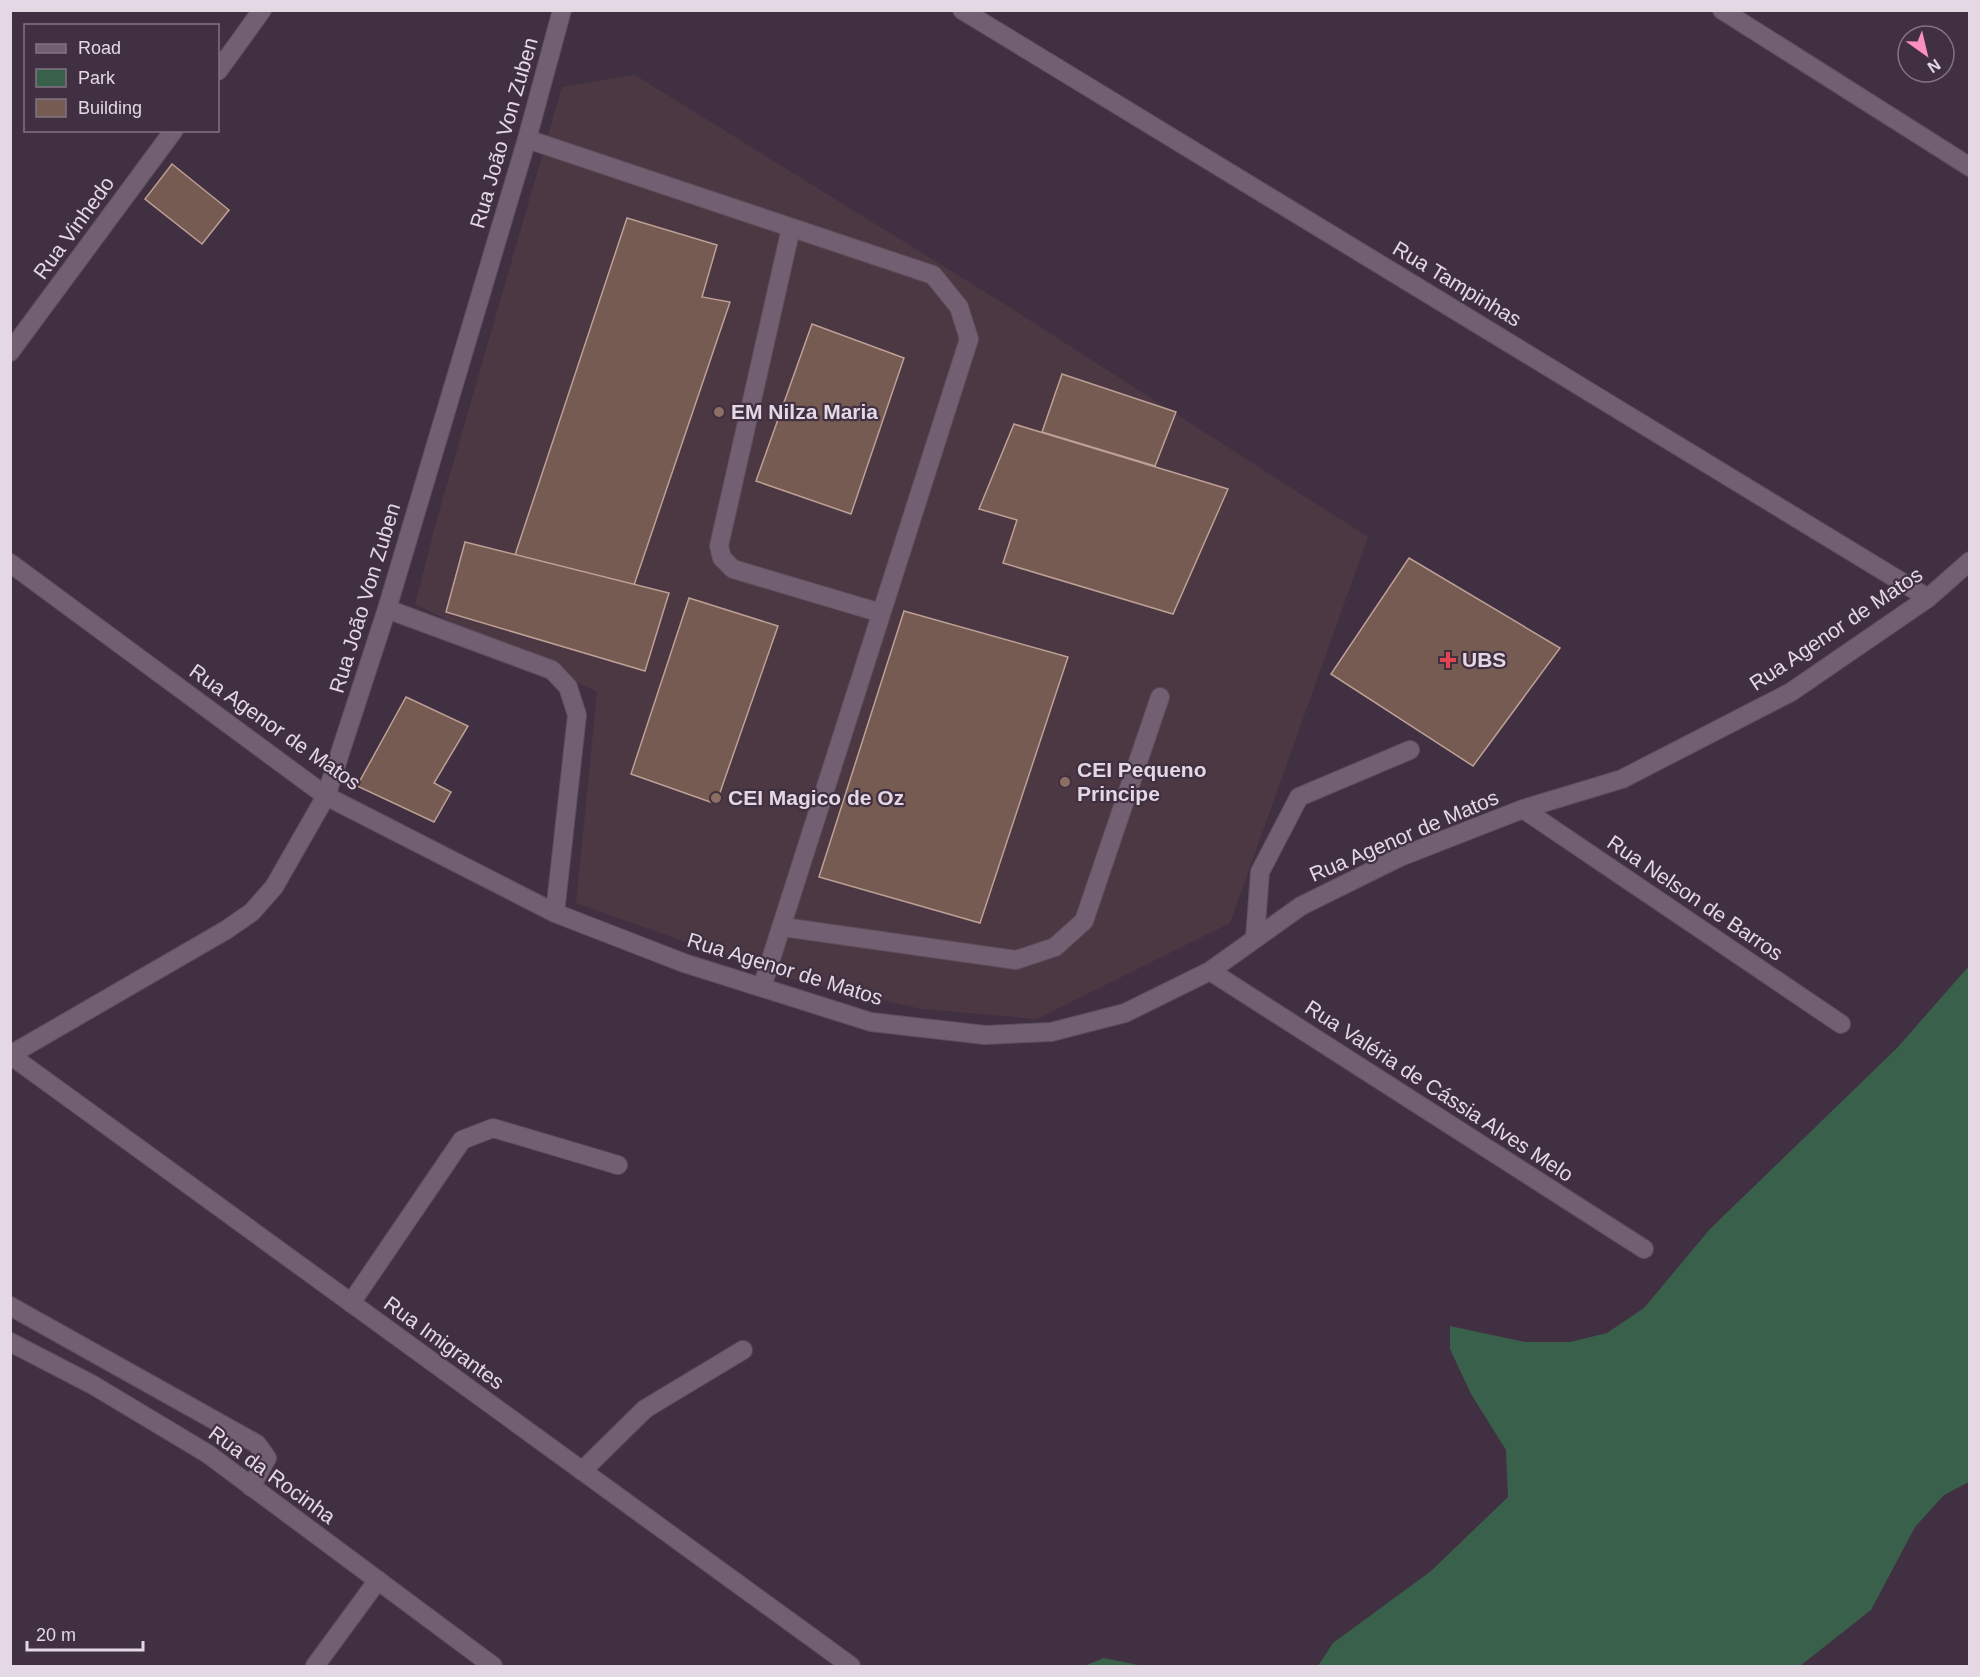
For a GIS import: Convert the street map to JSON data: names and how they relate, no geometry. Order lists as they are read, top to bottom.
{
  "streets": {
    "street": [
      "Rua João Von Zuben",
      "Rua Vinhedo",
      "Rua Tampinhas",
      "Rua Agenor de Matos",
      "Rua Nelson de Barros",
      "Rua Valéria de Cássia Alves Melo",
      "Rua Imigrantes",
      "Rua da Rocinha"
    ]
  },
  "crossings": [
    ["Rua João Von Zuben", "Rua Agenor de Matos"],
    ["Rua João Von Zuben", "Rua Imigrantes"],
    ["Rua Tampinhas", "Rua Agenor de Matos"],
    ["Rua Agenor de Matos", "Rua Nelson de Barros"],
    ["Rua Agenor de Matos", "Rua Valéria de Cássia Alves Melo"]
  ],
  "places": {
    "other": ["EM Nilza Maria", "CEI Pequeno Principe", "CEI Magico de Oz"],
    "health": ["UBS"]
  },
  "legend": ["Road", "Park", "Building"],
  "scale_bar": "20 m",
  "north": "bottom right"
}
